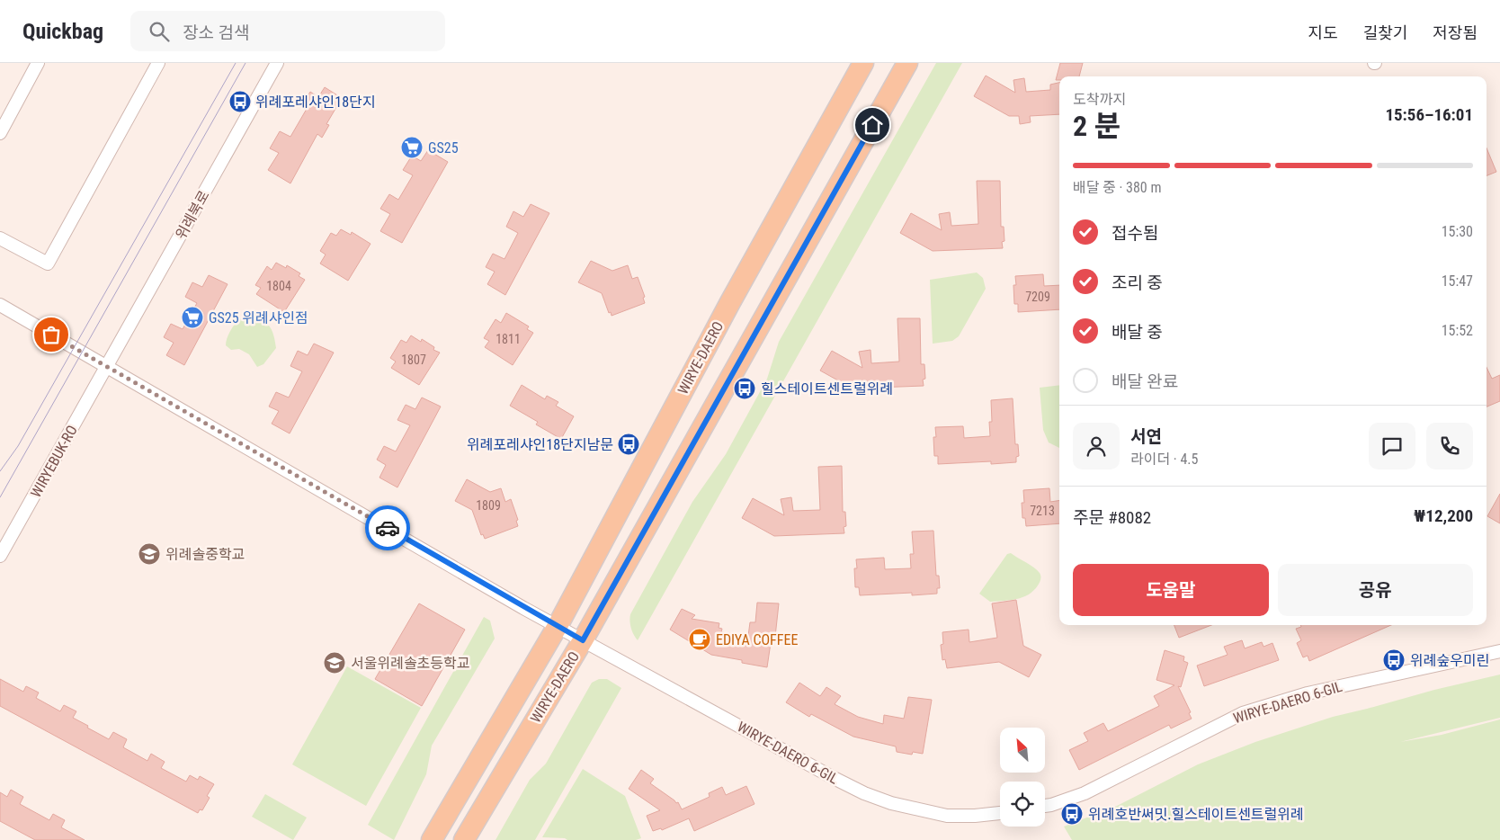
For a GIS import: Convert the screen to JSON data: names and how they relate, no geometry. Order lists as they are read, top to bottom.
{
  "streets": {
    "main road": ["WIRYE-DAERO"],
    "street": ["위례북로", "WIRYEBUK-RO", "WIRYE-DAERO 6-GIL"]
  },
  "crossings": [
    ["위례북로", "WIRYEBUK-RO"],
    ["위례북로", "WIRYE-DAERO 6-GIL"],
    ["WIRYE-DAERO", "WIRYE-DAERO 6-GIL"],
    ["WIRYEBUK-RO", "WIRYE-DAERO 6-GIL"]
  ],
  "places": {
    "bus stop": [
      "위례포레샤인18단지",
      "힐스테이트센트럴위례",
      "위례포레샤인18단지남문",
      "위례숲우미린",
      "위례호반써밋.힐스테이트센트럴위례"
    ],
    "supermarket": ["GS25", "GS25 위례샤인점"],
    "school or university": ["위례솔중학교", "서울위례솔초등학교"],
    "cafe": ["EDIYA COFFEE"]
  },
  "house_numbers": [
    "1804",
    "7209",
    "1811",
    "1807",
    "1809",
    "7213"
  ],
  "north": "top left",
  "page": {
    "header": "Quickbag",
    "search": "장소 검색",
    "nav": ["지도", "길찾기", "저장됨"],
    "heading": ["2 분", "도착까지", "15:56–16:01"],
    "panel": [
      "서연",
      "라이더 · 4.5",
      "주문 #8082",
      "₩12,200"
    ],
    "bar": "배달 중 · 380 m",
    "list": [
      ["접수됨", "15:30"],
      ["조리 중", "15:47"],
      ["배달 중", "15:52"],
      "배달 완료"
    ],
    "buttons": ["도움말", "공유"]
  }
}
